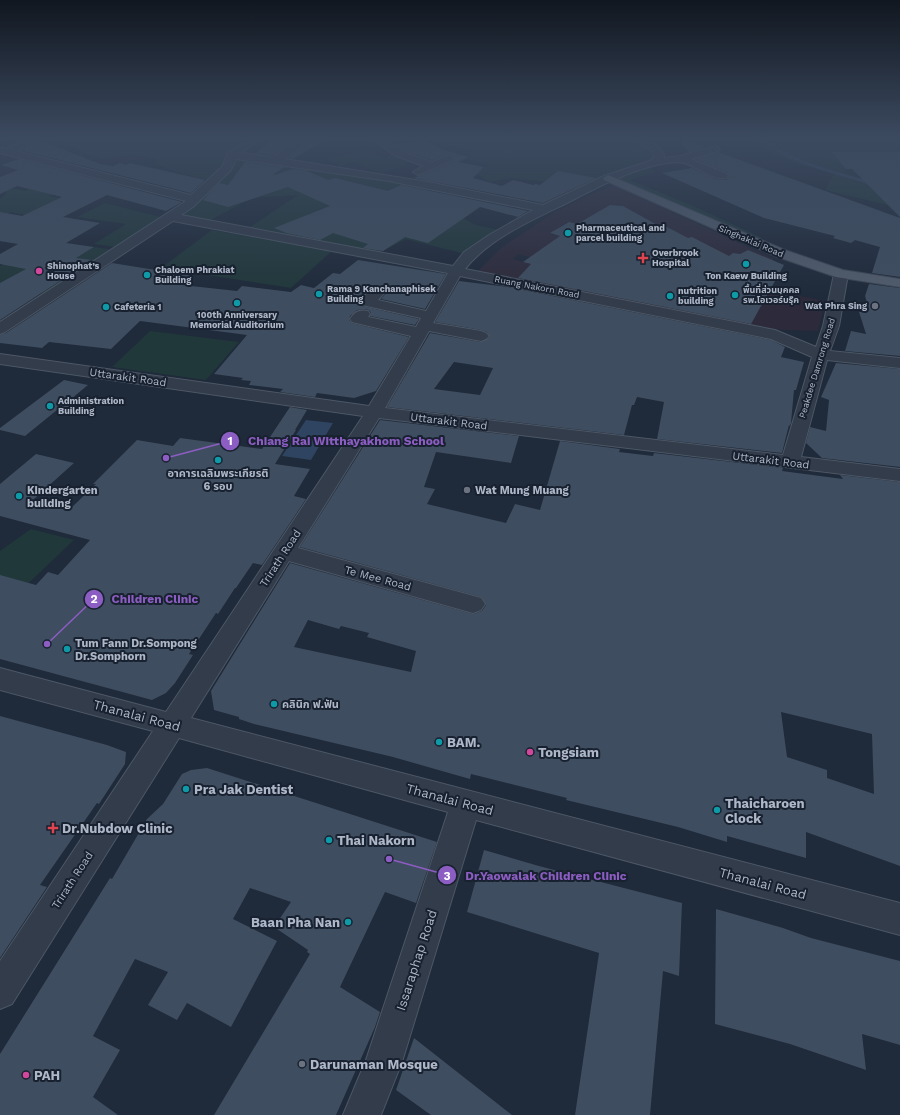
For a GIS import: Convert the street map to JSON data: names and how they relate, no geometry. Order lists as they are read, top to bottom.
{
  "streets": {
    "main road": ["Singhaklai Road"],
    "street": [
      "Ruang Nakorn Road",
      "Peakdee Damrong Road",
      "Uttarakit Road",
      "Trirath Road",
      "Te Mee Road",
      "Thanalai Road",
      "Issaraphap Road"
    ]
  },
  "crossings": [
    ["Singhaklai Road", "Peakdee Damrong Road"],
    ["Ruang Nakorn Road", "Peakdee Damrong Road"],
    ["Ruang Nakorn Road", "Trirath Road"],
    ["Peakdee Damrong Road", "Uttarakit Road"],
    ["Uttarakit Road", "Trirath Road"],
    ["Trirath Road", "Te Mee Road"],
    ["Trirath Road", "Thanalai Road"],
    ["Thanalai Road", "Issaraphap Road"]
  ],
  "places": {
    "other": [
      "Pharmaceutical and parcel building",
      "Ton Kaew Building",
      "Shinophat’s House",
      "Chaloem Phrakiat Building",
      "Rama 9 Kanchanaphisek Building",
      "พื้นที่ส่วนบุคคล รพ.โอเวอร์บรุ๊ค",
      "nutrition building",
      "100th Anniversary Memorial Auditorium",
      "Wat Phra Sing",
      "Cafeteria 1",
      "Administration Building",
      "Chiang Rai Witthayakhom School",
      "อาคารเฉลิมพระเกียรติ 6 รอบ",
      "Wat Mung Muang",
      "Kindergarten building",
      "Children Clinic",
      "Tum Fann Dr.Sompong Dr.Somphorn",
      "คลินิก ฟ.ฟัน",
      "BAM.",
      "Tongsiam",
      "Pra Jak Dentist",
      "Thaicharoen Clock",
      "Thai Nakorn",
      "Dr.Yaowalak Children Clinic",
      "Baan Pha Nan",
      "Darunaman Mosque",
      "PAH"
    ],
    "health": ["Overbrook Hospital", "Dr.Nubdow Clinic"]
  }
}
